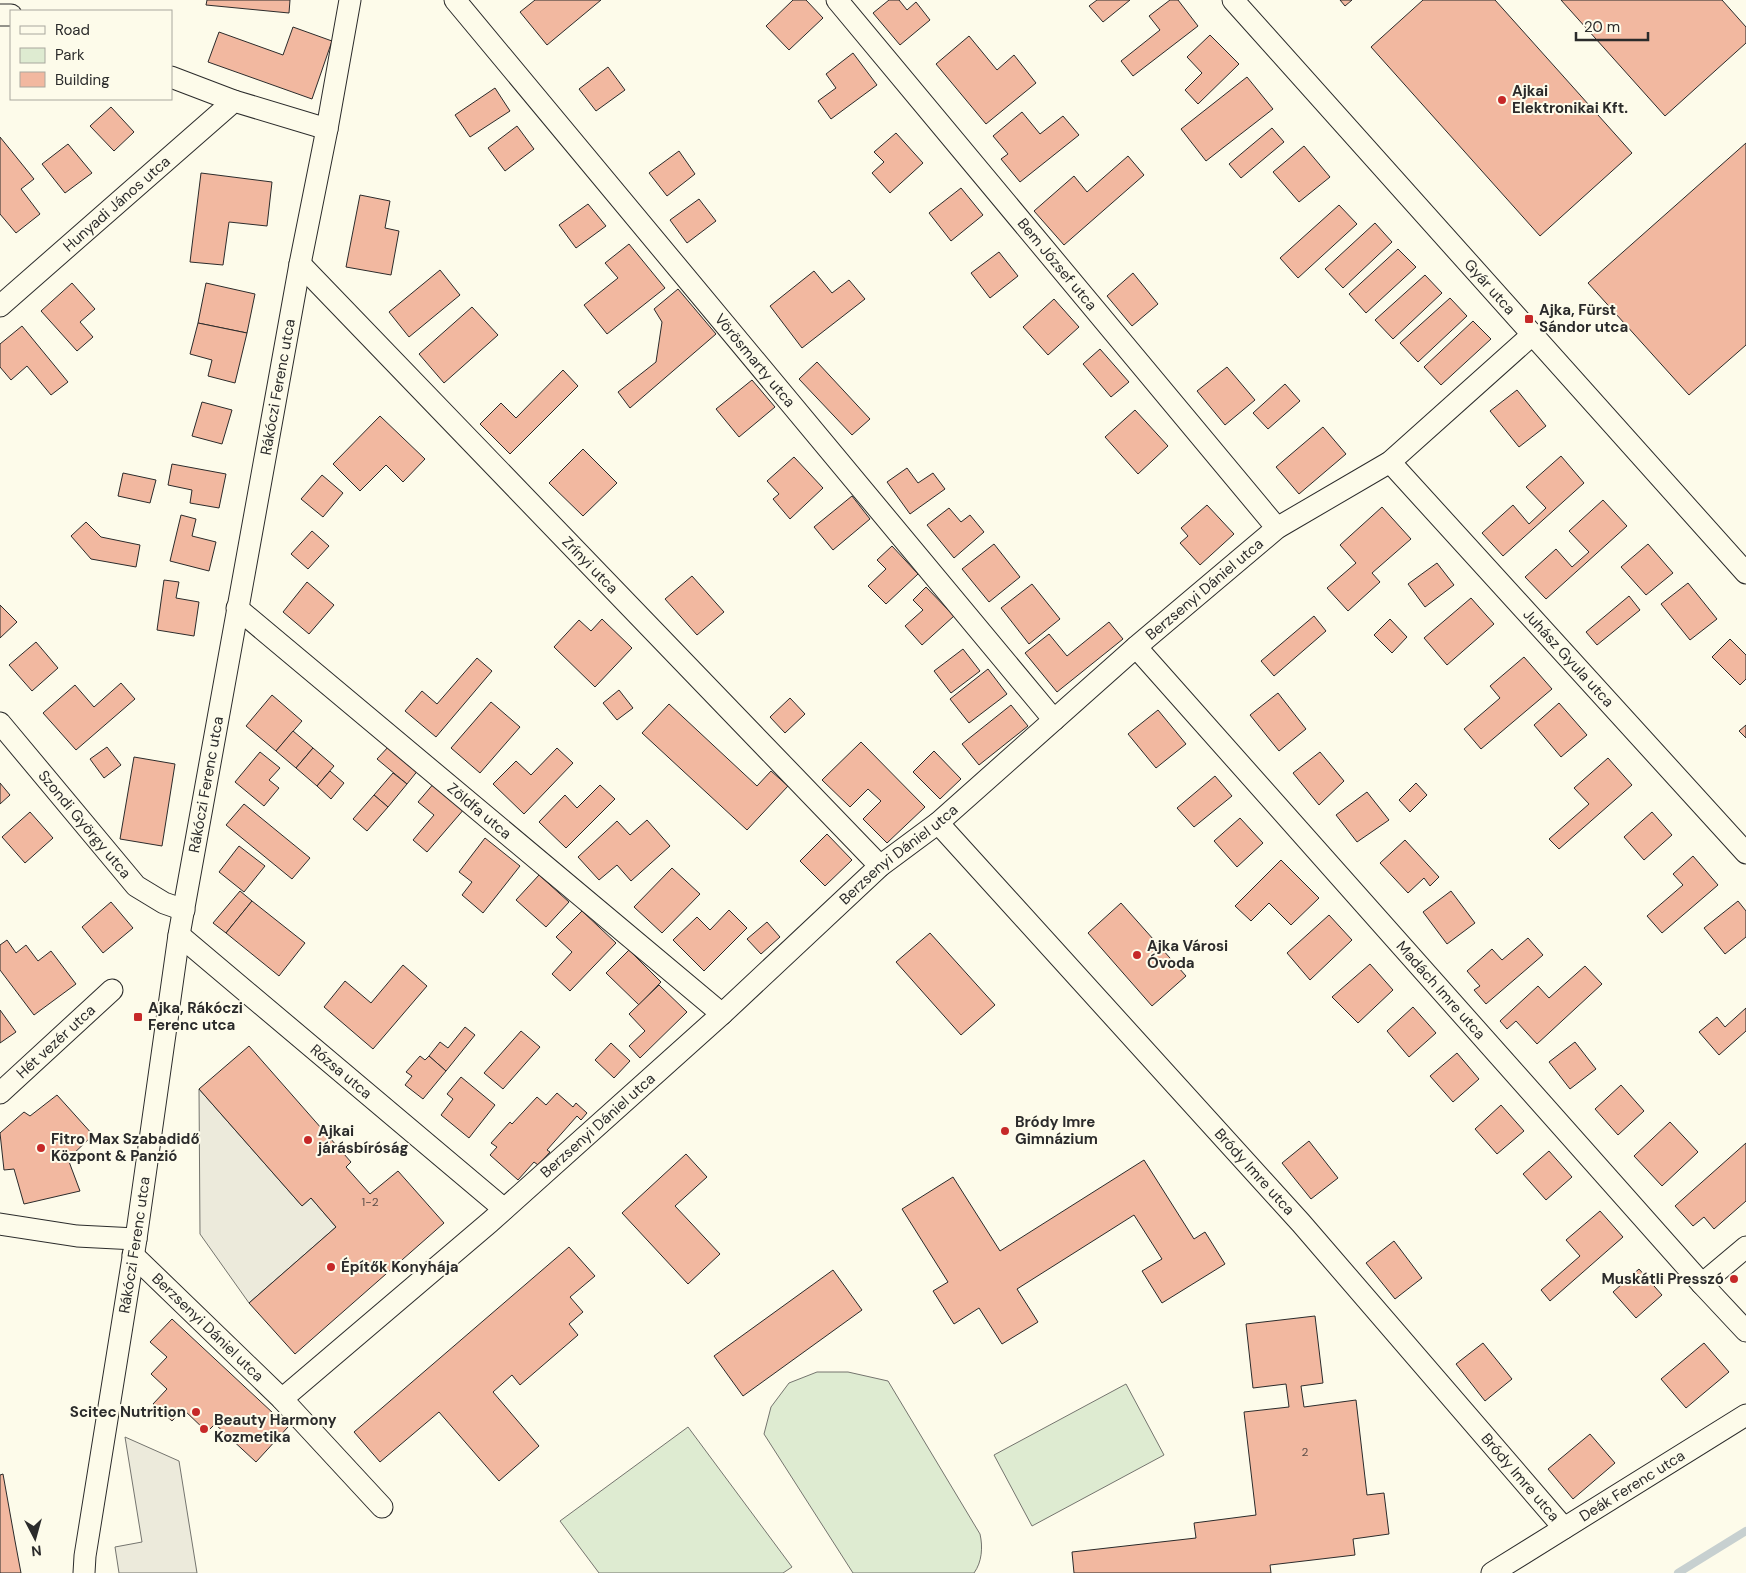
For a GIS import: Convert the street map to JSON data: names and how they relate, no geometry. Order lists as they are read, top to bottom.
{
  "streets": {
    "street": [
      "Hunyadi János utca",
      "Bem József utca",
      "Gyár utca",
      "Vörösmarty utca",
      "Rákóczi Ferenc utca",
      "Zrínyi utca",
      "Berzsenyi Dániel utca",
      "Juhász Gyula utca",
      "Zöldfa utca",
      "Szondi György utca",
      "Madách Imre utca",
      "Hét vezér utca",
      "Rózsa utca",
      "Bródy Imre utca",
      "Deák Ferenc utca"
    ]
  },
  "crossings": [
    ["Bem József utca", "Berzsenyi Dániel utca"],
    ["Gyár utca", "Berzsenyi Dániel utca"],
    ["Vörösmarty utca", "Berzsenyi Dániel utca"],
    ["Rákóczi Ferenc utca", "Zrínyi utca"],
    ["Rákóczi Ferenc utca", "Berzsenyi Dániel utca"],
    ["Rákóczi Ferenc utca", "Zöldfa utca"],
    ["Rákóczi Ferenc utca", "Szondi György utca"],
    ["Rákóczi Ferenc utca", "Rózsa utca"],
    ["Zrínyi utca", "Berzsenyi Dániel utca"],
    ["Berzsenyi Dániel utca", "Juhász Gyula utca"],
    ["Berzsenyi Dániel utca", "Zöldfa utca"],
    ["Berzsenyi Dániel utca", "Madách Imre utca"],
    ["Berzsenyi Dániel utca", "Rózsa utca"],
    ["Berzsenyi Dániel utca", "Bródy Imre utca"],
    ["Bródy Imre utca", "Deák Ferenc utca"]
  ],
  "places": {
    "other": [
      "Ajkai Elektronikai Kft.",
      "Ajka Városi Óvoda",
      "Bródy Imre Gimnázium",
      "Ajkai járásbíróság",
      "Fitro Max Szabadidő Központ & Panzió",
      "Építők Konyhája",
      "Muskátli Presszó",
      "Scitec Nutrition",
      "Beauty Harmony Kozmetika"
    ],
    "transit": ["Ajka, Fürst Sándor utca", "Ajka, Rákóczi Ferenc utca"]
  },
  "house_numbers": ["1-2", "2"],
  "legend": ["Road", "Park", "Building"],
  "scale_bar": "20 m",
  "north": "bottom"
}
